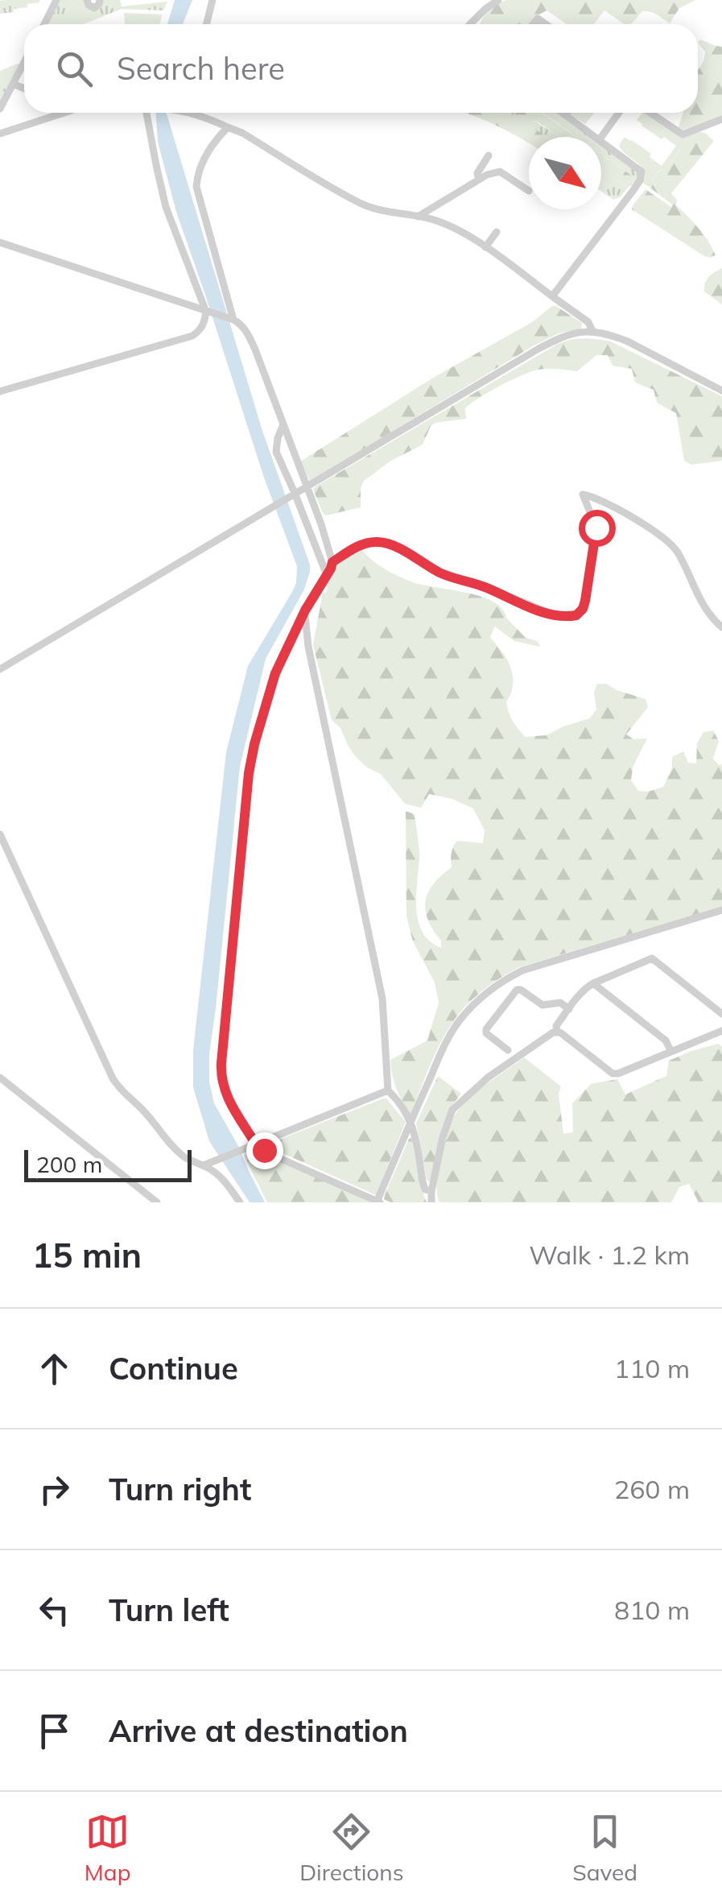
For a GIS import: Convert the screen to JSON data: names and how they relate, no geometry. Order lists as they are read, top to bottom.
{
  "scale_bar": "200 m",
  "north": "bottom right",
  "page": {
    "search": "Search here",
    "scale": "200 m",
    "heading": ["15 min", "Walk · 1.2 km"],
    "list": [
      ["Continue", "110 m"],
      ["Turn right", "260 m"],
      ["Turn left", "810 m"],
      "Arrive at destination"
    ],
    "nav": ["Map", "Directions", "Saved"]
  }
}
